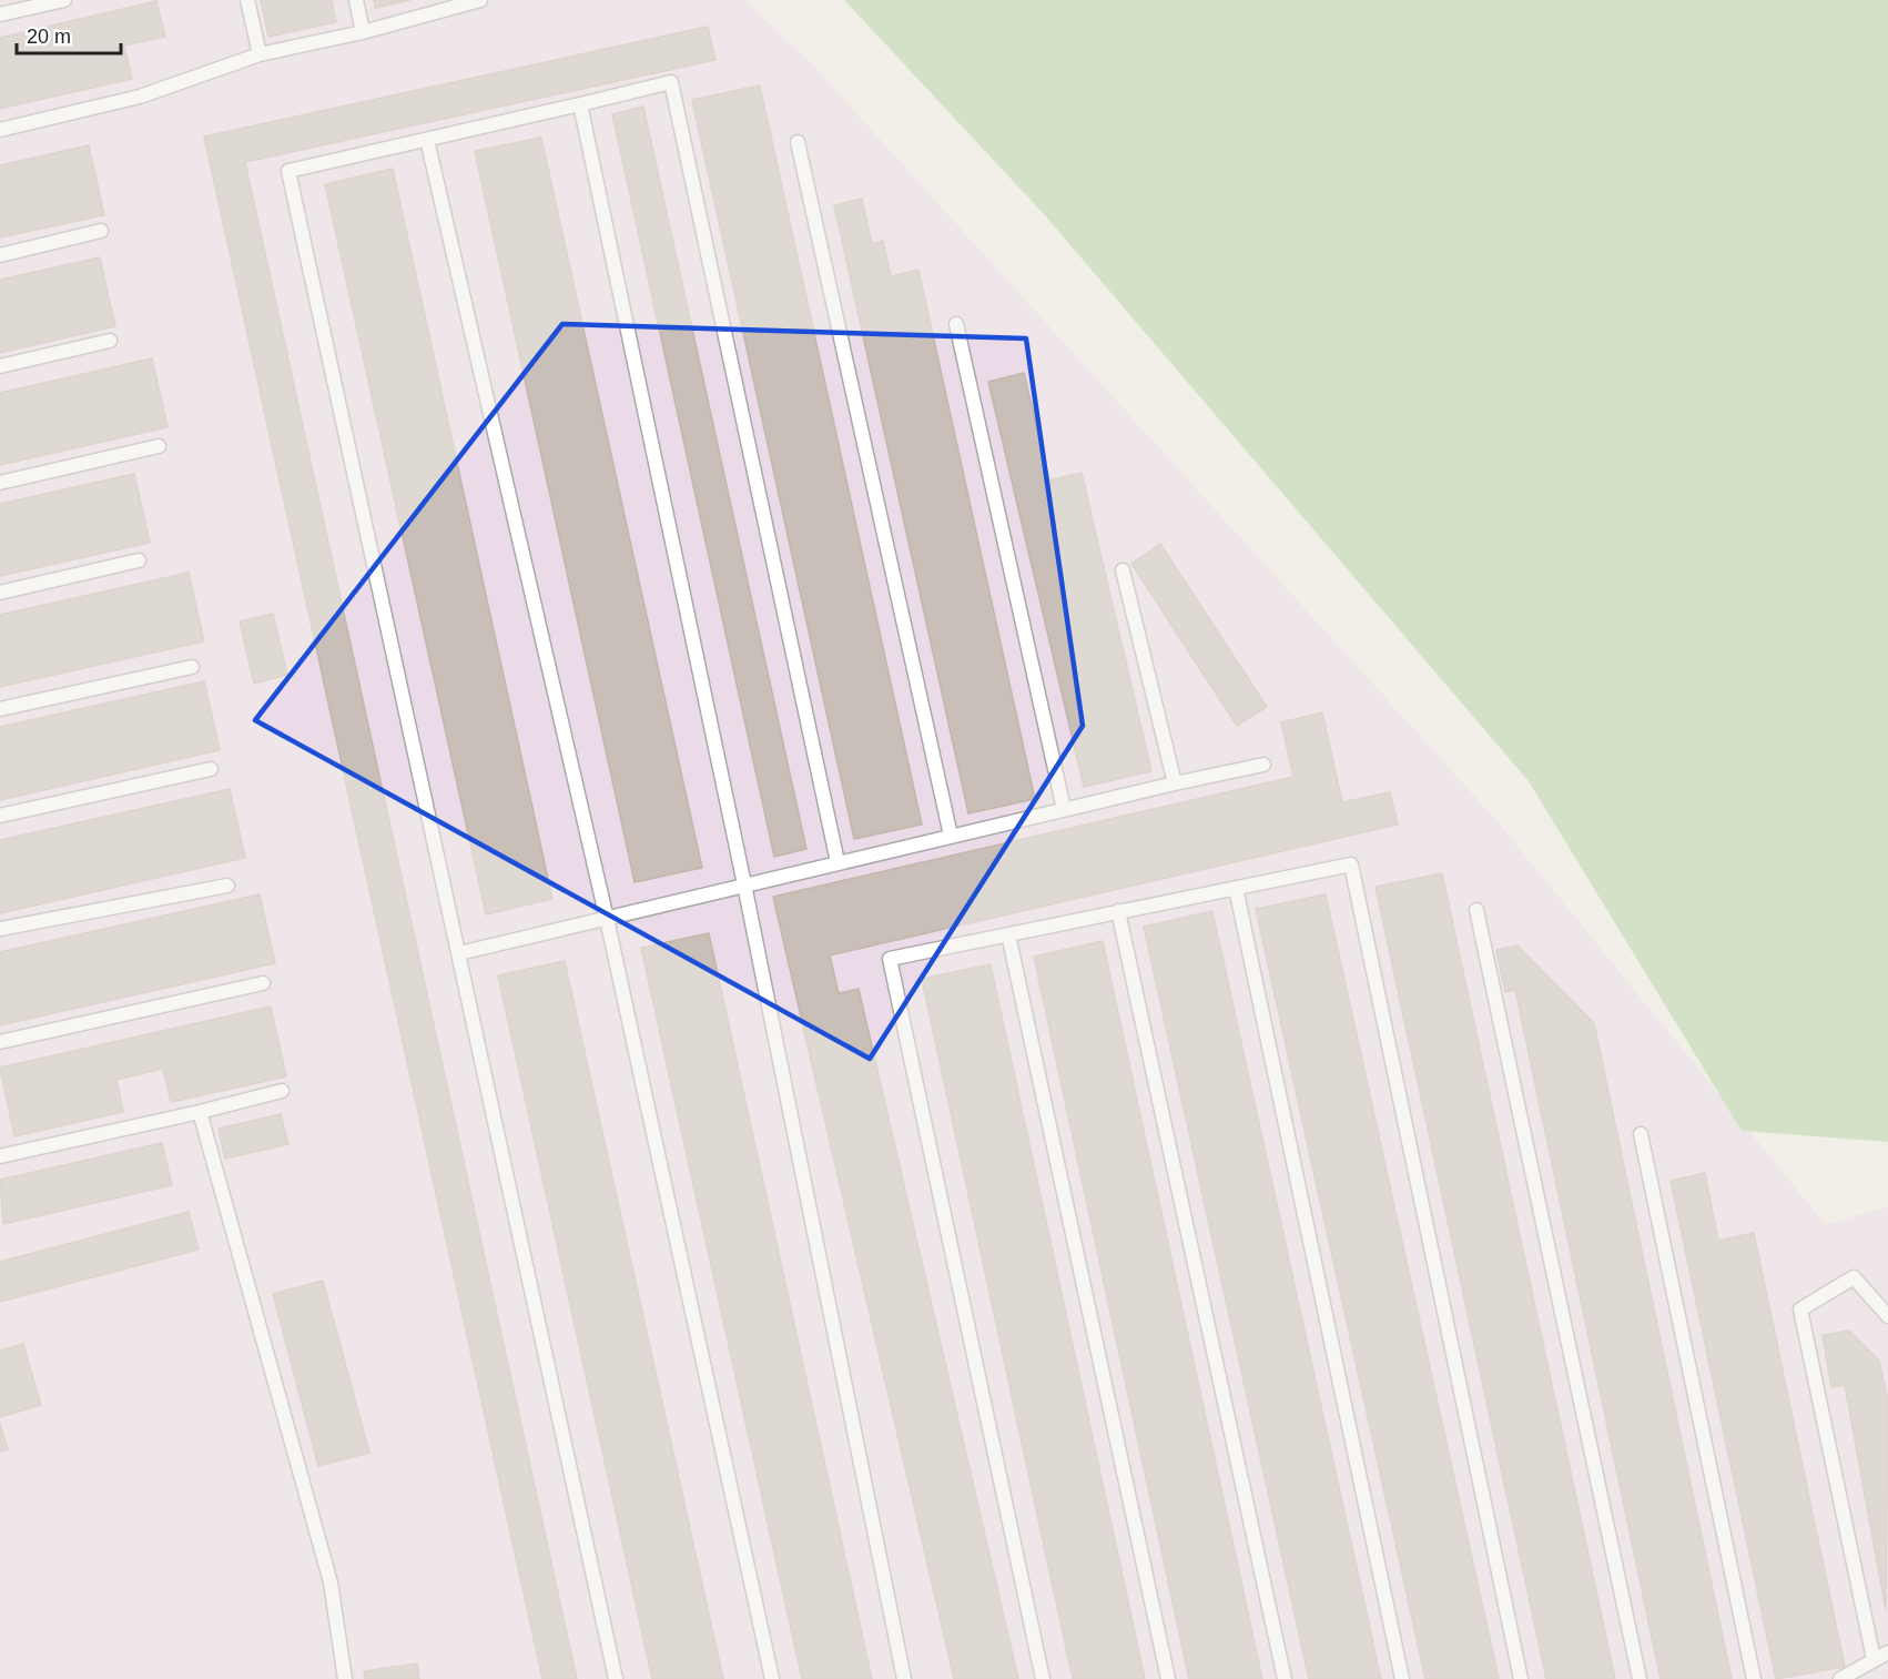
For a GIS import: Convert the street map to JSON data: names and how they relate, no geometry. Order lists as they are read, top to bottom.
{
  "scale_bar": "20 m"
}
